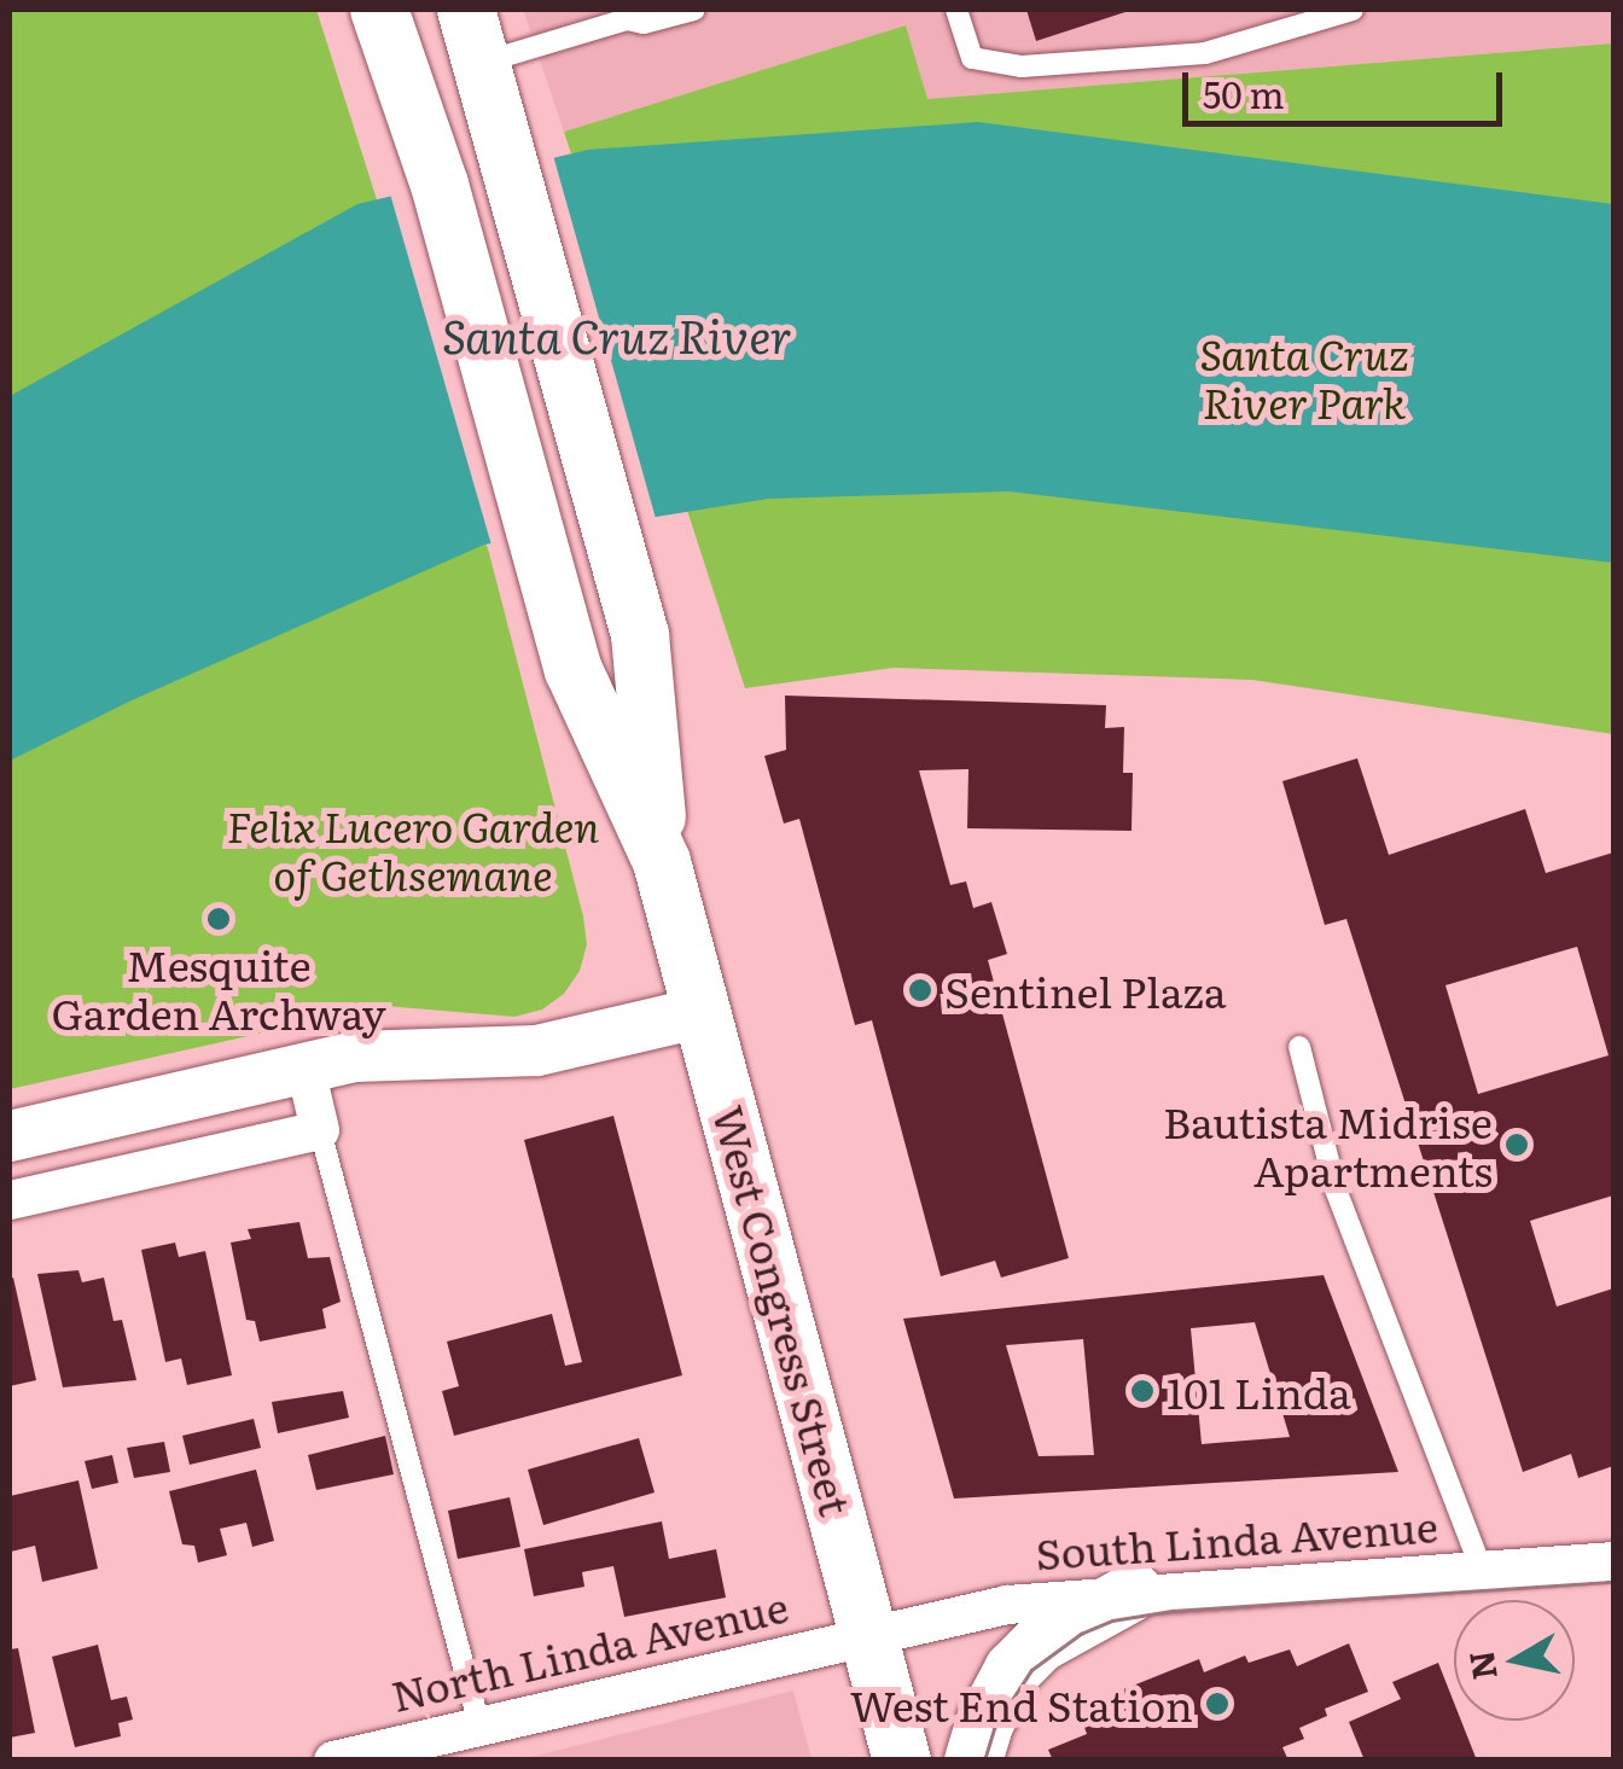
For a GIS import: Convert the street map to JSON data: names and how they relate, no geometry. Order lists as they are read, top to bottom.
{
  "streets": {
    "main road": ["West Congress Street"],
    "street": ["South Linda Avenue", "North Linda Avenue"]
  },
  "crossings": [
    ["West Congress Street", "South Linda Avenue"],
    ["West Congress Street", "North Linda Avenue"],
    ["South Linda Avenue", "North Linda Avenue"]
  ],
  "water": ["Santa Cruz River"],
  "parks": ["Santa Cruz River Park", "Felix Lucero Garden of Gethsemane"],
  "places": [
    "Mesquite Garden Archway",
    "Sentinel Plaza",
    "Bautista Midrise Apartments",
    "101 Linda",
    "West End Station"
  ],
  "scale_bar": "50 m",
  "north": "left"
}
